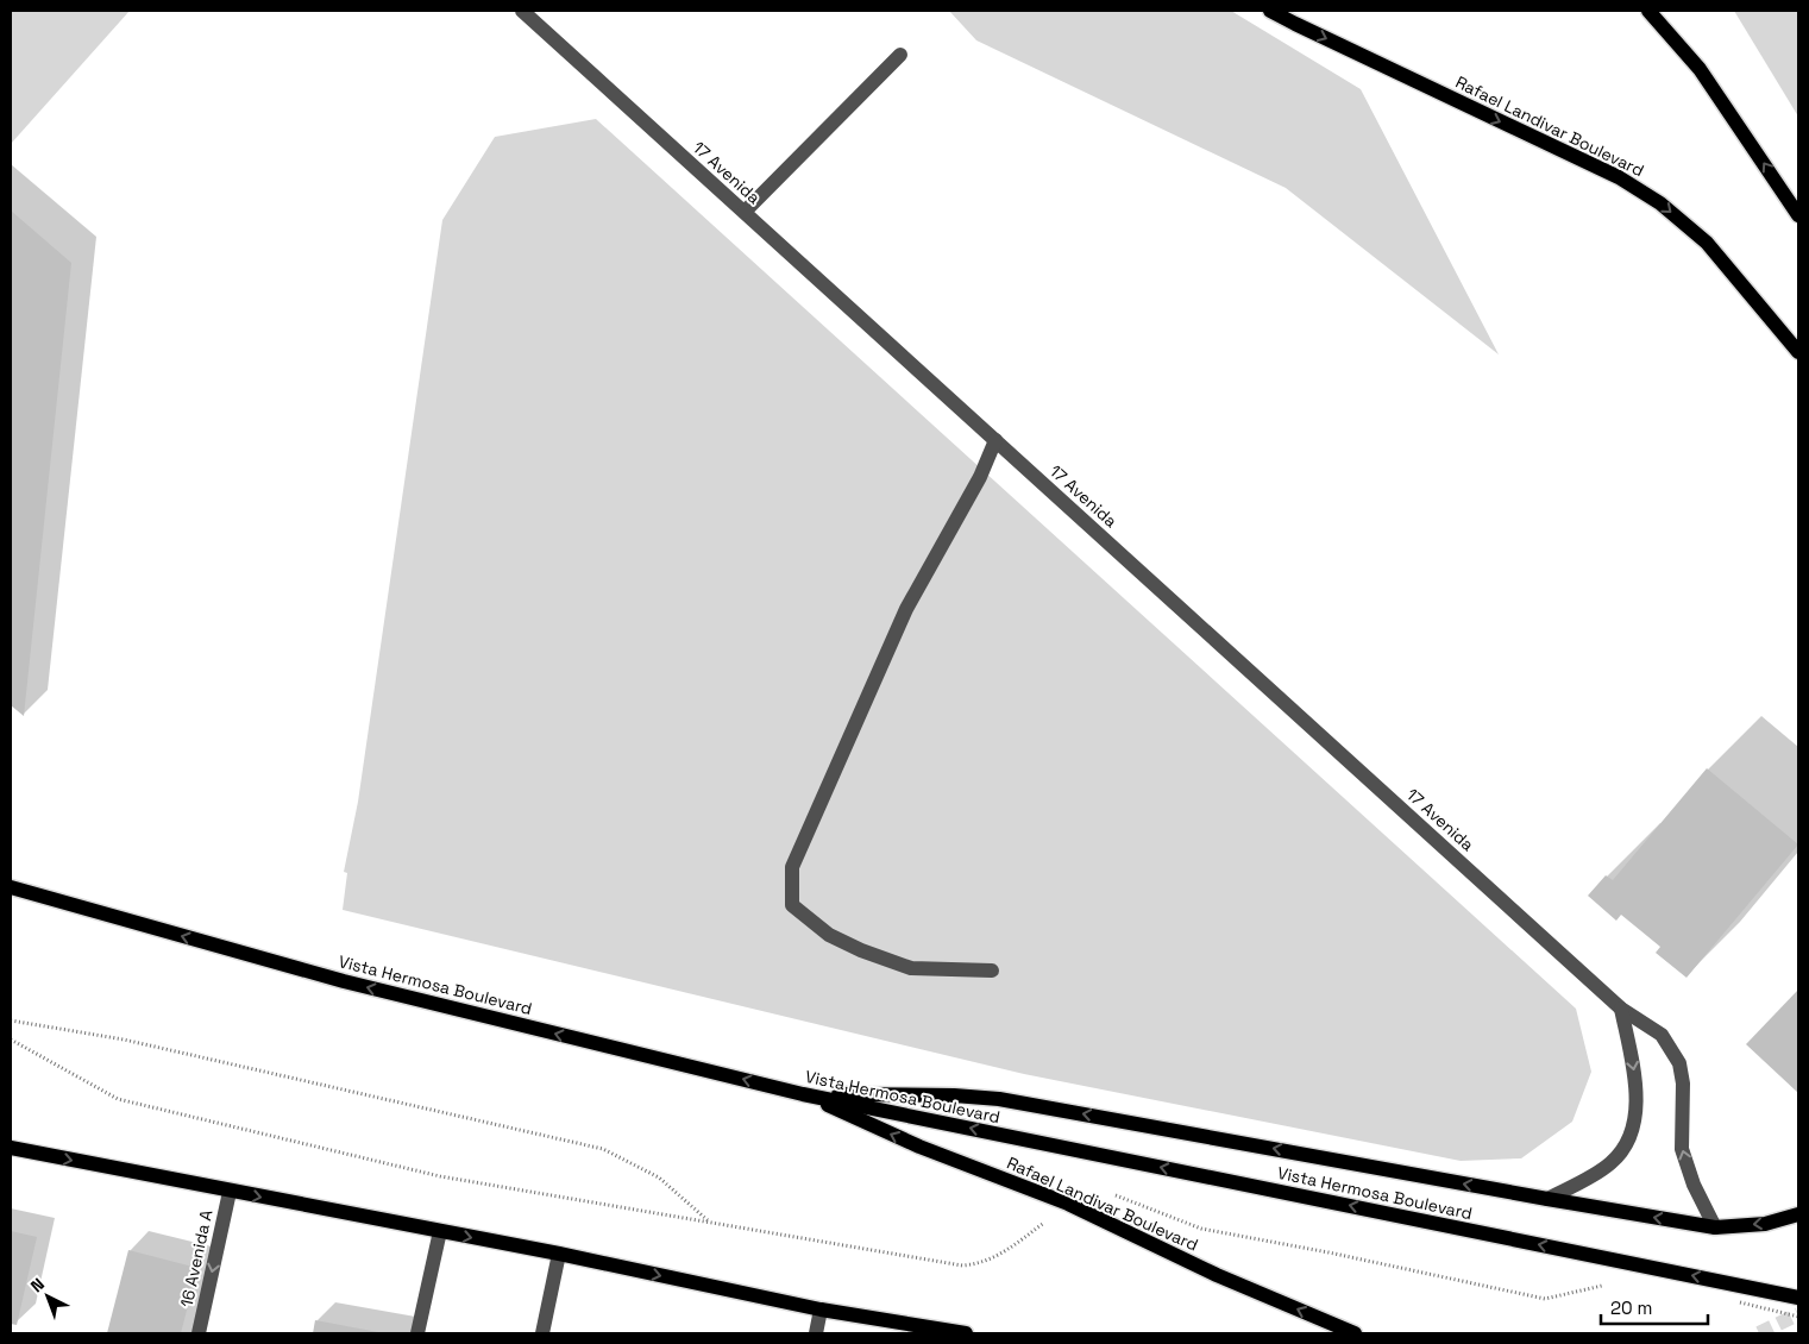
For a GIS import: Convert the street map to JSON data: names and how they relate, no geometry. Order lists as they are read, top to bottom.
{
  "streets": {
    "main road": ["Rafael Landivar Boulevard", "Vista Hermosa Boulevard"],
    "street": ["17 Avenida", "16 Avenida A"]
  },
  "crossings": [
    ["Rafael Landivar Boulevard", "Vista Hermosa Boulevard"]
  ],
  "one_way": ["16 Avenida A"],
  "scale_bar": "20 m",
  "north": "top left"
}
